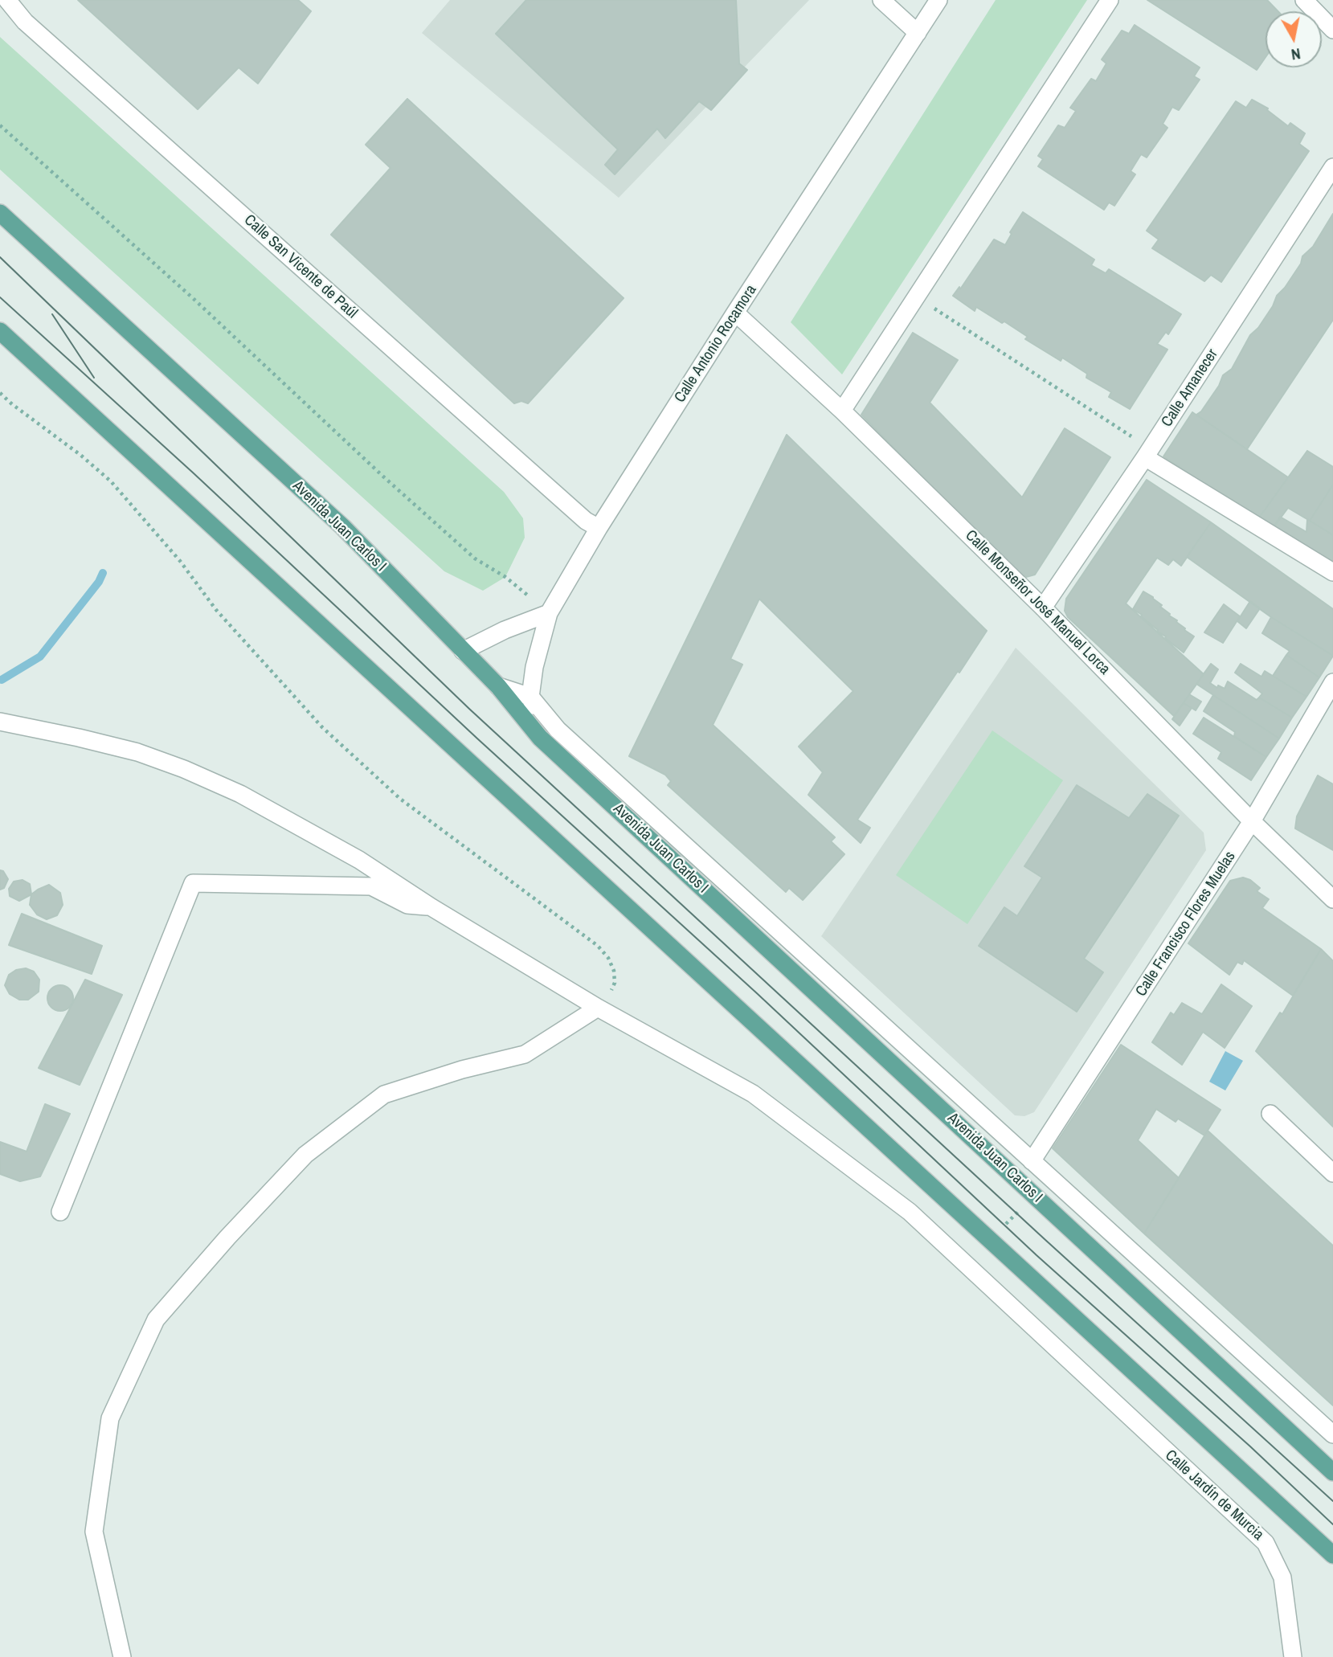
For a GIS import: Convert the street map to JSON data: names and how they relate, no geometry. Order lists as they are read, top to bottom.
{
  "streets": {
    "main road": ["Avenida Juan Carlos I"],
    "street": [
      "Calle San Vicente de Paúl",
      "Calle Antonio Rocamora",
      "Calle Amanecer",
      "Calle Monseñor José Manuel Lorca",
      "Calle Francisco Flores Muelas",
      "Calle Jardín de Murcia"
    ]
  },
  "crossings": [
    ["Calle San Vicente de Paúl", "Calle Antonio Rocamora"],
    ["Calle Antonio Rocamora", "Calle Monseñor José Manuel Lorca"],
    ["Calle Amanecer", "Calle Monseñor José Manuel Lorca"],
    ["Calle Monseñor José Manuel Lorca", "Calle Francisco Flores Muelas"]
  ],
  "north": "bottom"
}
